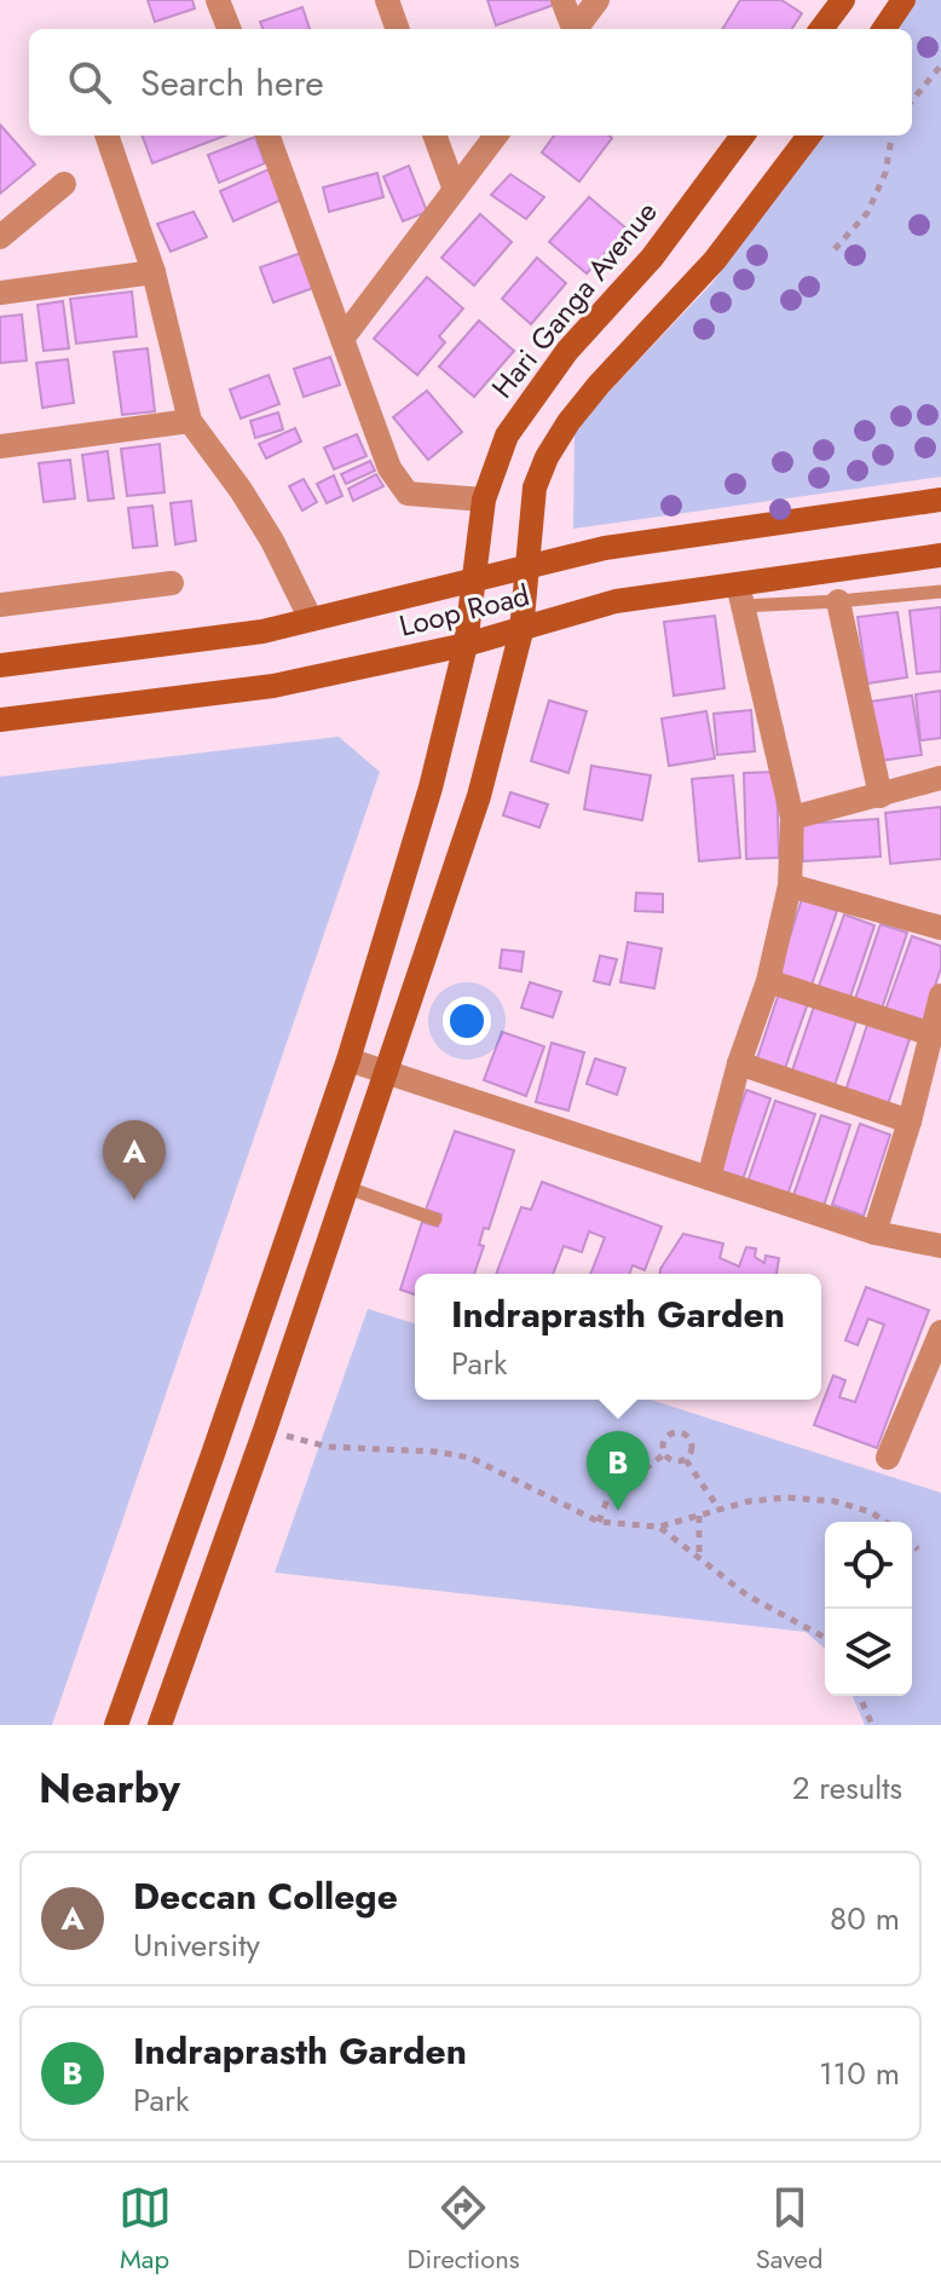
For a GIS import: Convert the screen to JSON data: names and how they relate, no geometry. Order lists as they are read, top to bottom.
{
  "streets": {
    "street": ["Hari Ganga Avenue", "Loop Road"]
  },
  "crossings": [
    ["Hari Ganga Avenue", "Loop Road"]
  ],
  "page": {
    "search": "Search here",
    "pins": ["A", "B"],
    "popup": ["Indraprasth Garden", "Park"],
    "heading": ["Nearby", "2 results"],
    "list": [
      {
        "mark": "A",
        "name": "Deccan College",
        "note": "University",
        "value": "80 m"
      },
      {
        "mark": "B",
        "name": "Indraprasth Garden",
        "note": "Park",
        "value": "110 m"
      }
    ],
    "nav": ["Map", "Directions", "Saved"]
  }
}
